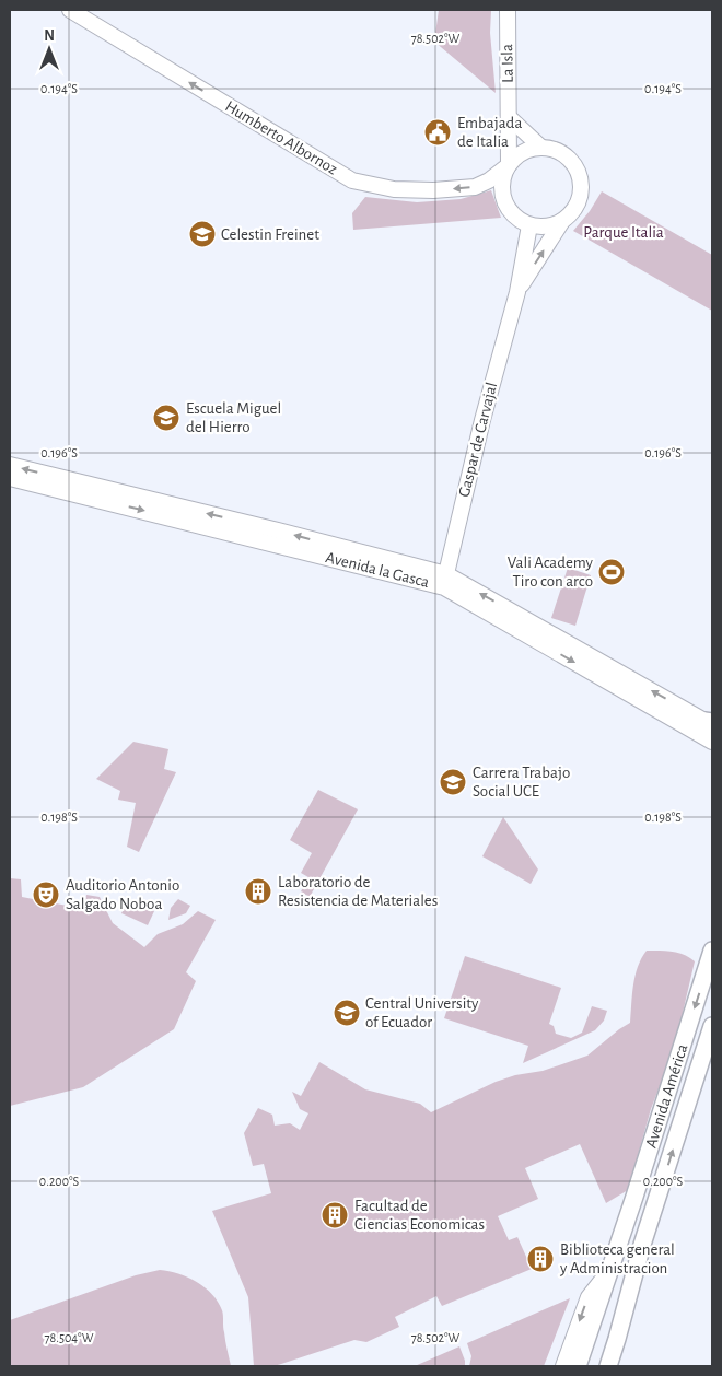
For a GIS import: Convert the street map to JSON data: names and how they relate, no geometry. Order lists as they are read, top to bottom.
{
  "streets": {
    "main road": [
      "La Isla",
      "Humberto Albornoz",
      "Gaspar de Carvajal",
      "Avenida la Gasca",
      "Avenida América"
    ]
  },
  "crossings": [
    ["La Isla", "Humberto Albornoz"],
    ["La Isla", "Gaspar de Carvajal"],
    ["Humberto Albornoz", "Gaspar de Carvajal"],
    ["Gaspar de Carvajal", "Avenida la Gasca"]
  ],
  "one_way": ["Humberto Albornoz"],
  "parks": ["Parque Italia"],
  "places": {
    "public building": ["Embajada de Italia"],
    "school or university": [
      "Celestin Freinet",
      "Escuela Miguel del Hierro",
      "Carrera Trabajo Social UCE",
      "Central University of Ecuador"
    ],
    "sports": ["Vali Academy Tiro con arco"],
    "building": ["Laboratorio de Resistencia de Materiales", "Facultad de Ciencias Economicas", "Biblioteca general y Administracion"],
    "theatre": ["Auditorio Antonio Salgado Noboa"]
  },
  "north": "top",
  "coordinates": [
    "78.502°W",
    "0.194°S",
    "0.196°S",
    "0.198°S",
    "0.200°S",
    "78.504°W"
  ]
}
